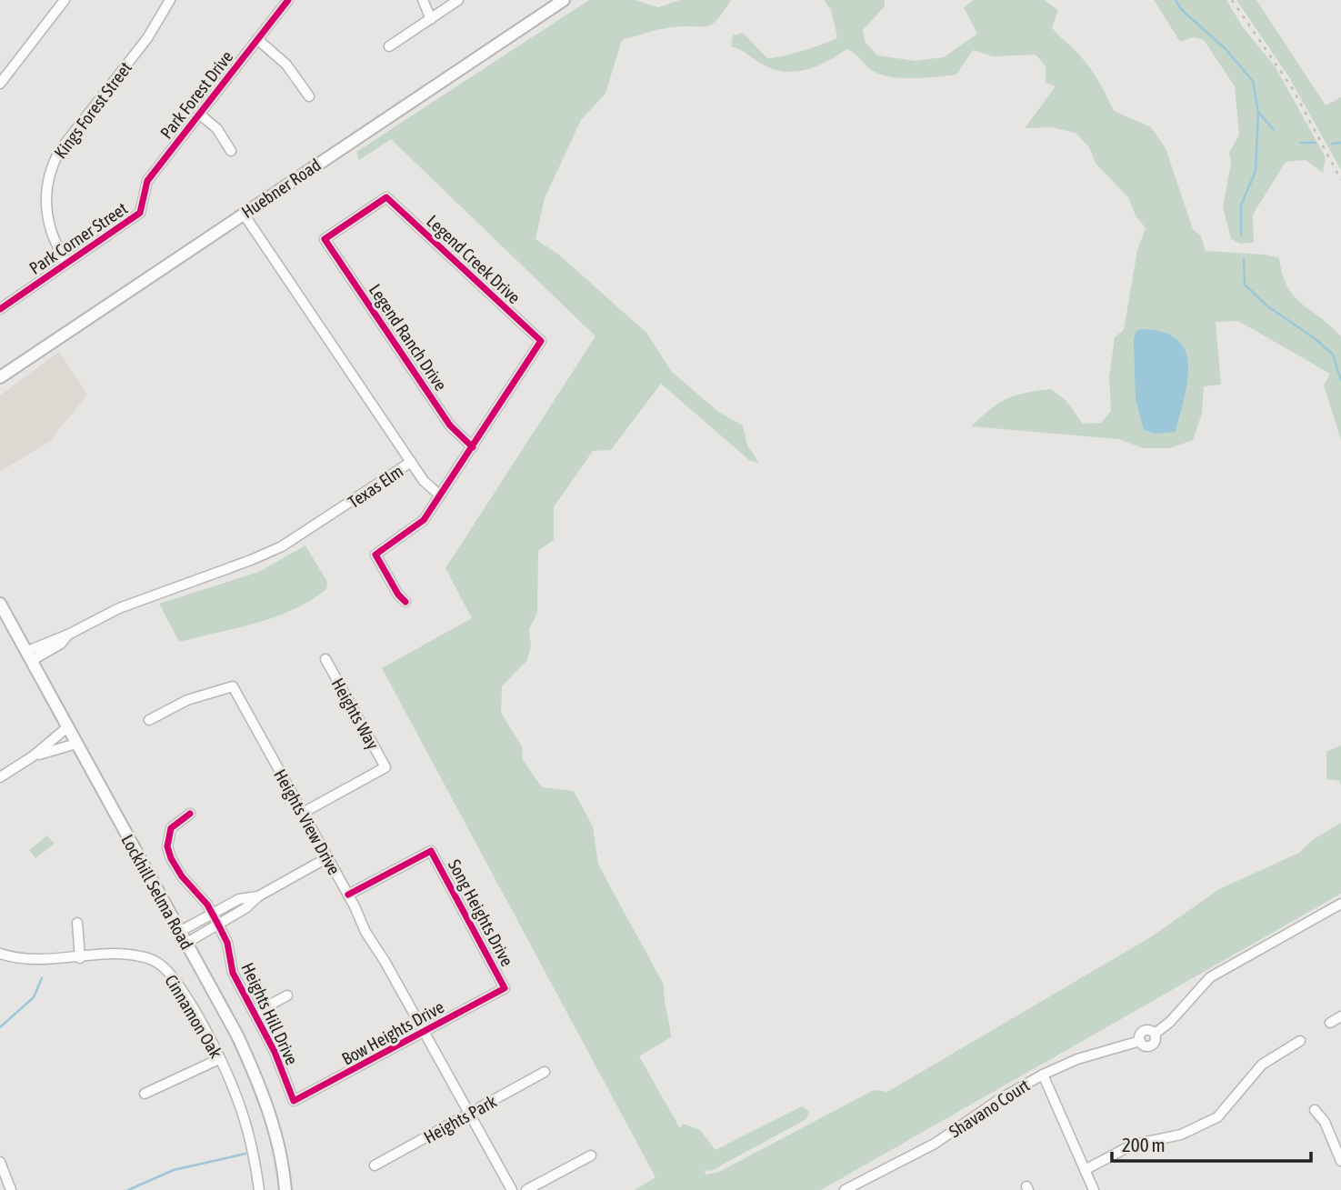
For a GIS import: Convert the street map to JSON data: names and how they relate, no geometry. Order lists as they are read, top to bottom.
{
  "streets": {
    "main road": ["Huebner Road", "Lockhill Selma Road"],
    "street": [
      "Park Forest Drive",
      "Kings Forest Street",
      "Park Corner Street",
      "Legend Creek Drive",
      "Legend Ranch Drive",
      "Texas Elm",
      "Heights Way",
      "Heights View Drive",
      "Song Heights Drive",
      "Heights Hill Drive",
      "Cinnamon Oak",
      "Bow Heights Drive",
      "Shavano Court",
      "Heights Park"
    ]
  },
  "crossings": [
    ["Park Forest Drive", "Park Corner Street"],
    ["Kings Forest Street", "Park Corner Street"],
    ["Huebner Road", "Texas Elm"],
    ["Legend Creek Drive", "Legend Ranch Drive"],
    ["Texas Elm", "Lockhill Selma Road"],
    ["Heights Way", "Heights View Drive"],
    ["Heights View Drive", "Song Heights Drive"],
    ["Heights View Drive", "Bow Heights Drive"],
    ["Heights View Drive", "Heights Park"],
    ["Song Heights Drive", "Bow Heights Drive"],
    ["Heights Hill Drive", "Bow Heights Drive"]
  ],
  "scale_bar": "200 m"
}
